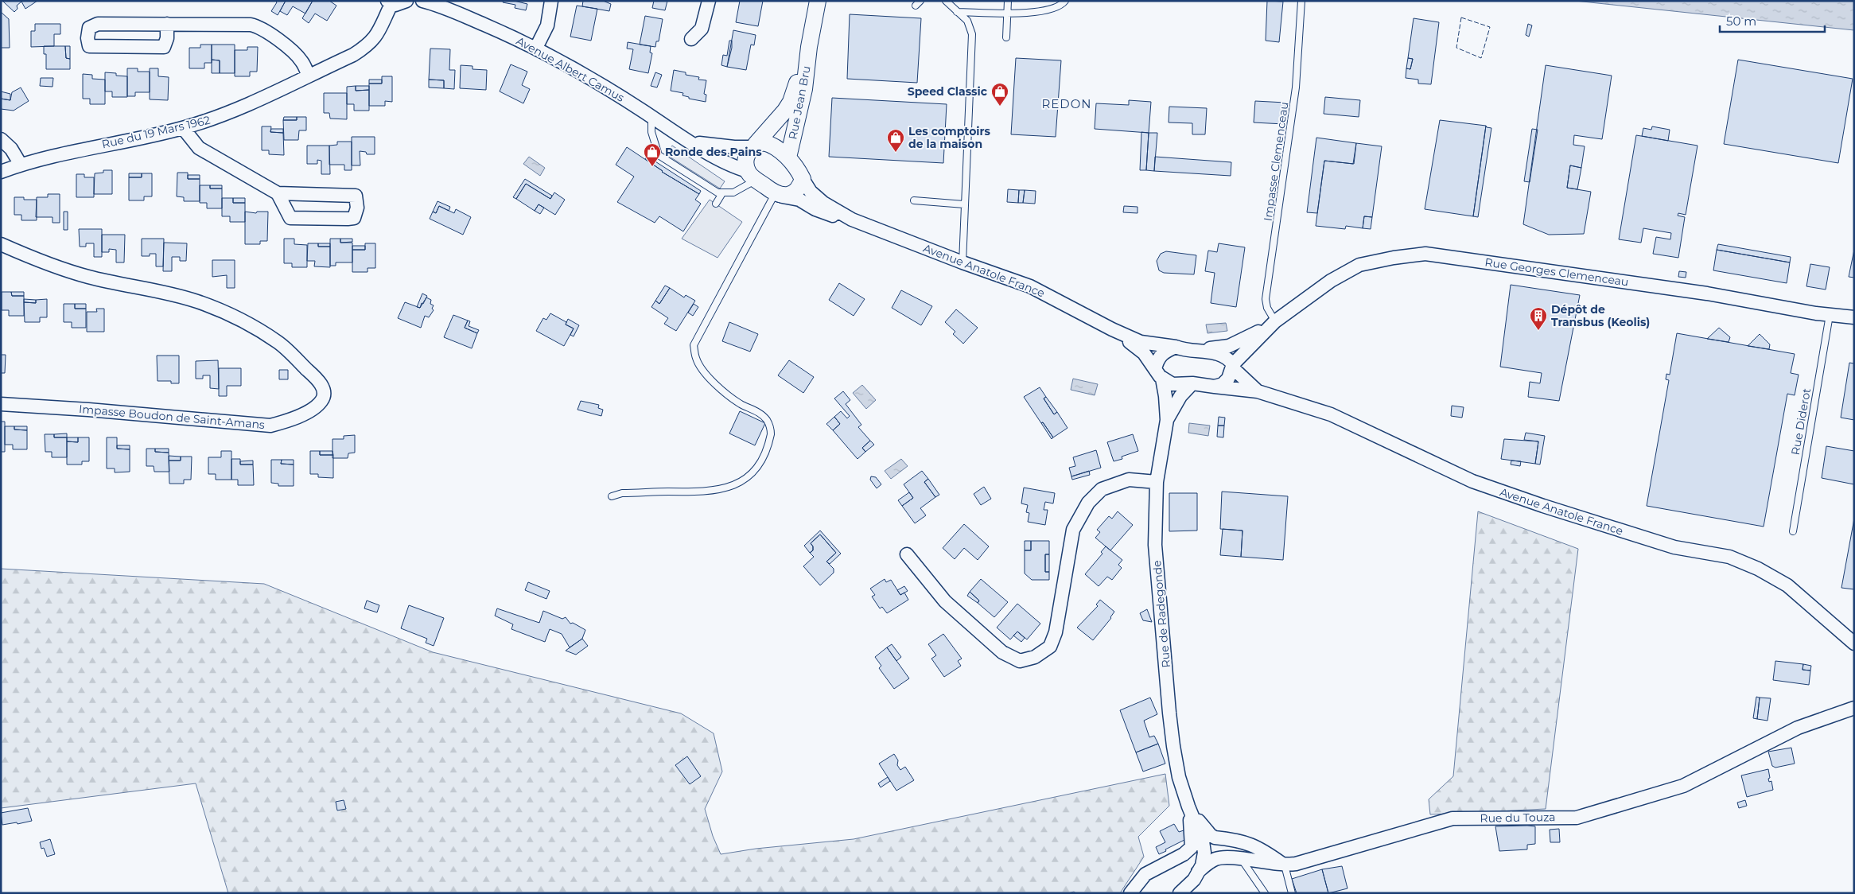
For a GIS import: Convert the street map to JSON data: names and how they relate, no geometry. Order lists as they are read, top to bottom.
{
  "streets": {
    "street": [
      "Avenue Albert Camus",
      "Rue Jean Bru",
      "Rue du 19 Mars 1962",
      "Avenue Anatole France",
      "Rue Georges Clemenceau",
      "Impasse Boudon de Saint-Amans",
      "Rue de Radegonde",
      "Rue du Touza"
    ],
    "lane": ["Impasse Clemenceau", "Rue Diderot"]
  },
  "crossings": [
    ["Avenue Albert Camus", "Rue Jean Bru"],
    ["Impasse Clemenceau", "Rue Georges Clemenceau"],
    ["Avenue Anatole France", "Rue Georges Clemenceau"],
    ["Avenue Anatole France", "Rue de Radegonde"],
    ["Rue Georges Clemenceau", "Rue Diderot"]
  ],
  "districts": ["REDON"],
  "places": {
    "shop": ["Speed Classic", "Les comptoirs de la maison", "Ronde des Pains"],
    "building": ["Dépôt de Transbus (Keolis)"]
  },
  "scale_bar": "50 m"
}
